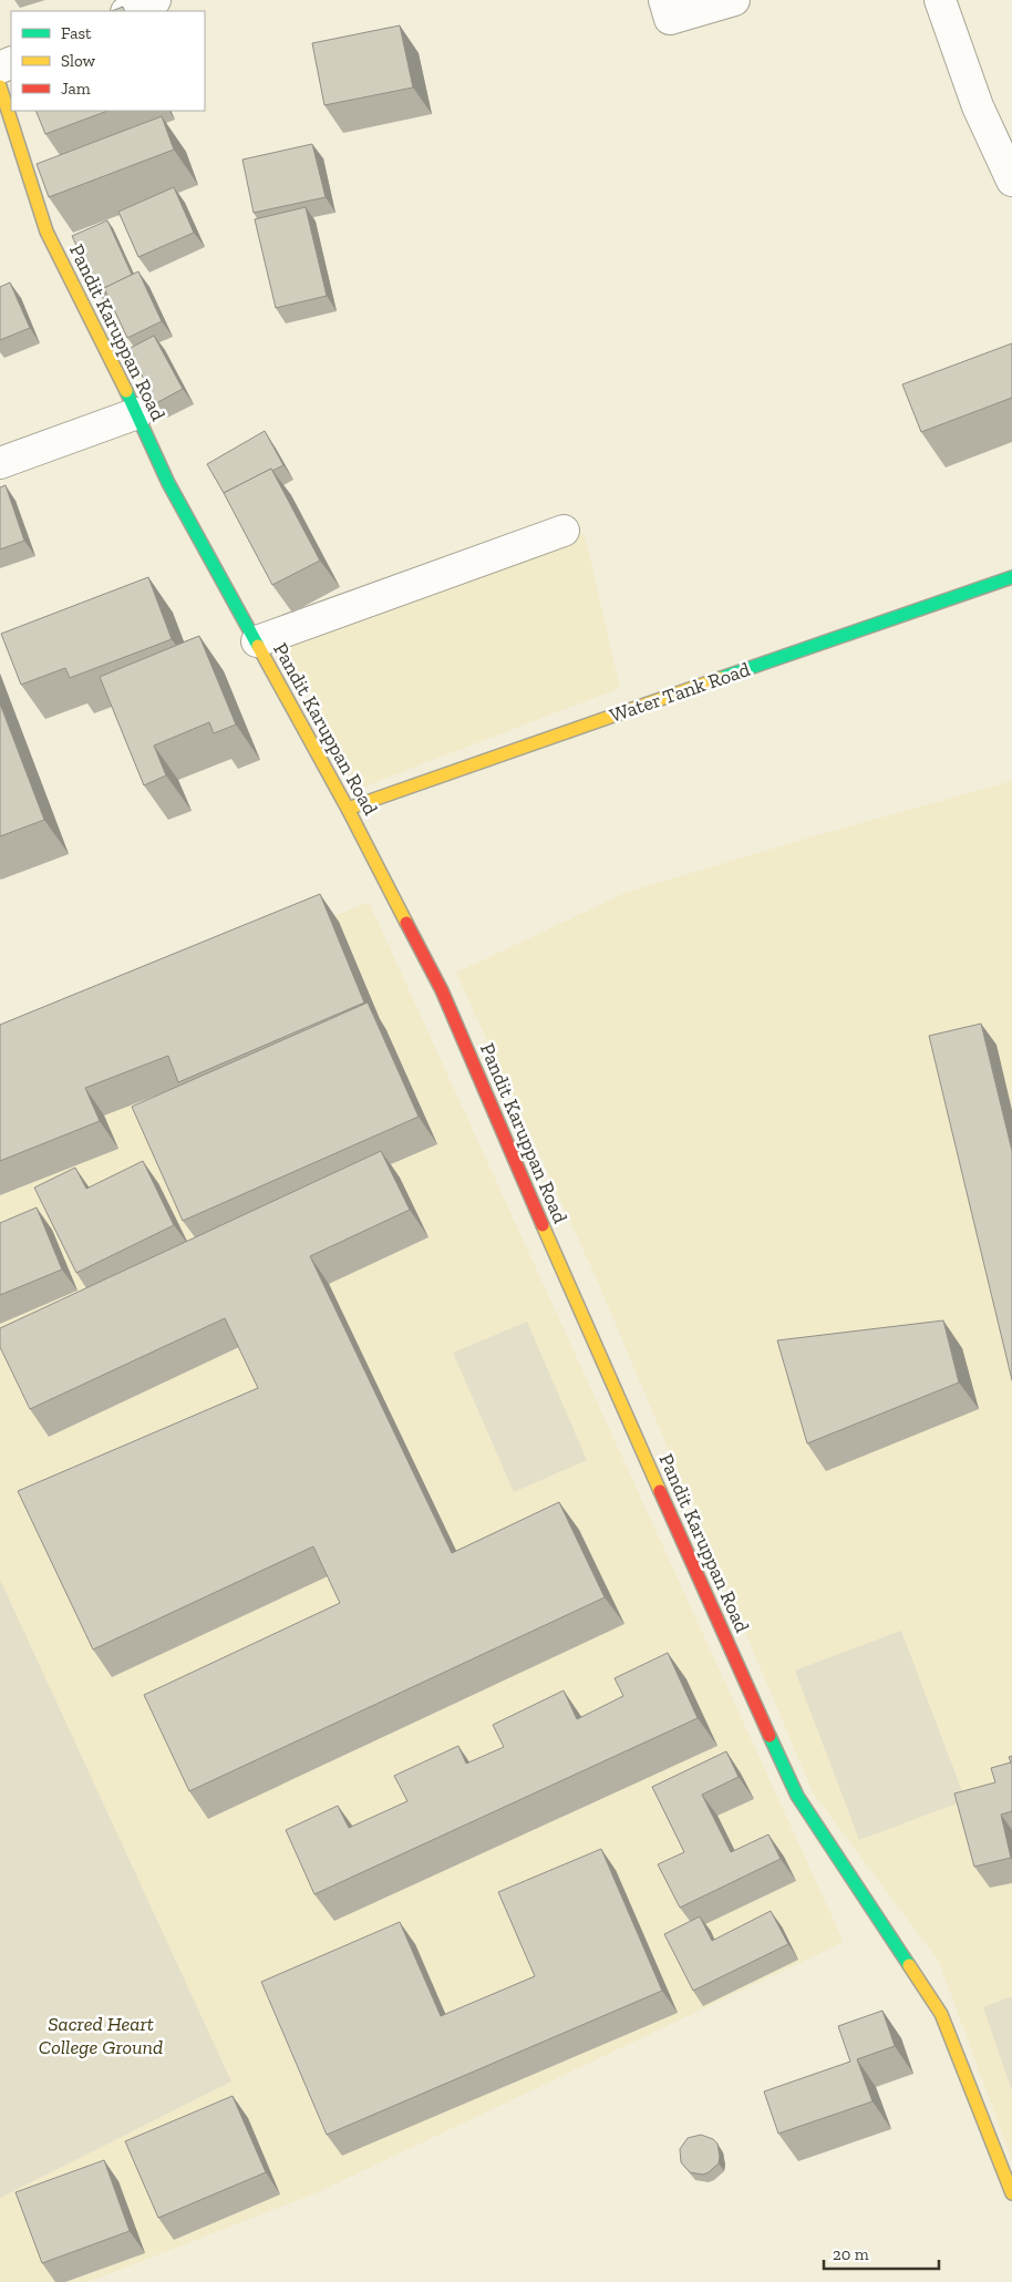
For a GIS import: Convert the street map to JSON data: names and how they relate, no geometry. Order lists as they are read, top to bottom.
{
  "streets": {
    "main road": ["Pandit Karuppan Road", "Water Tank Road"]
  },
  "crossings": [
    ["Pandit Karuppan Road", "Water Tank Road"]
  ],
  "parks": ["Sacred Heart College Ground"],
  "legend": ["Fast", "Slow", "Jam"],
  "scale_bar": "20 m"
}
